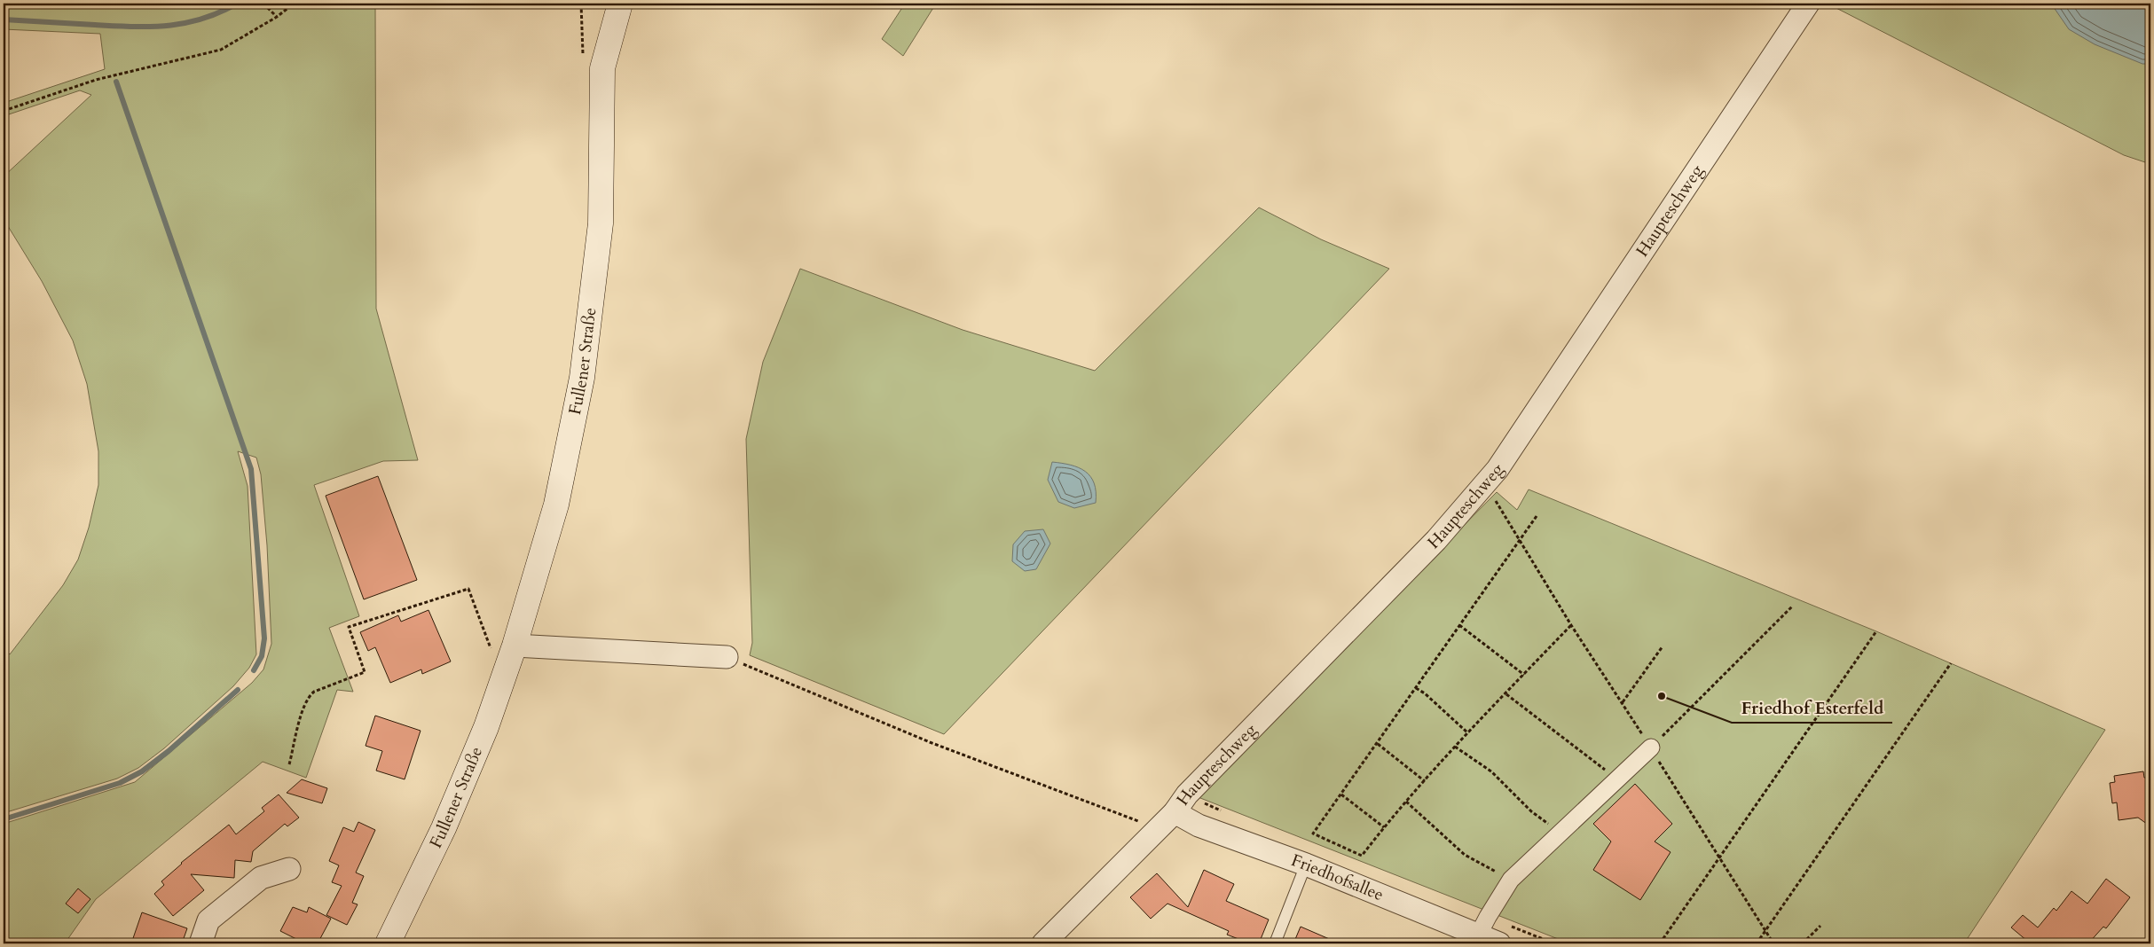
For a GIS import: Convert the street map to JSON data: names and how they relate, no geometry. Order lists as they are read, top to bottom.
{
  "streets": {
    "main road": ["Fullener Straße"],
    "street": ["Haupteschweg", "Friedhofsallee"]
  },
  "crossings": [
    ["Haupteschweg", "Friedhofsallee"]
  ],
  "places": ["Friedhof Esterfeld"]
}
